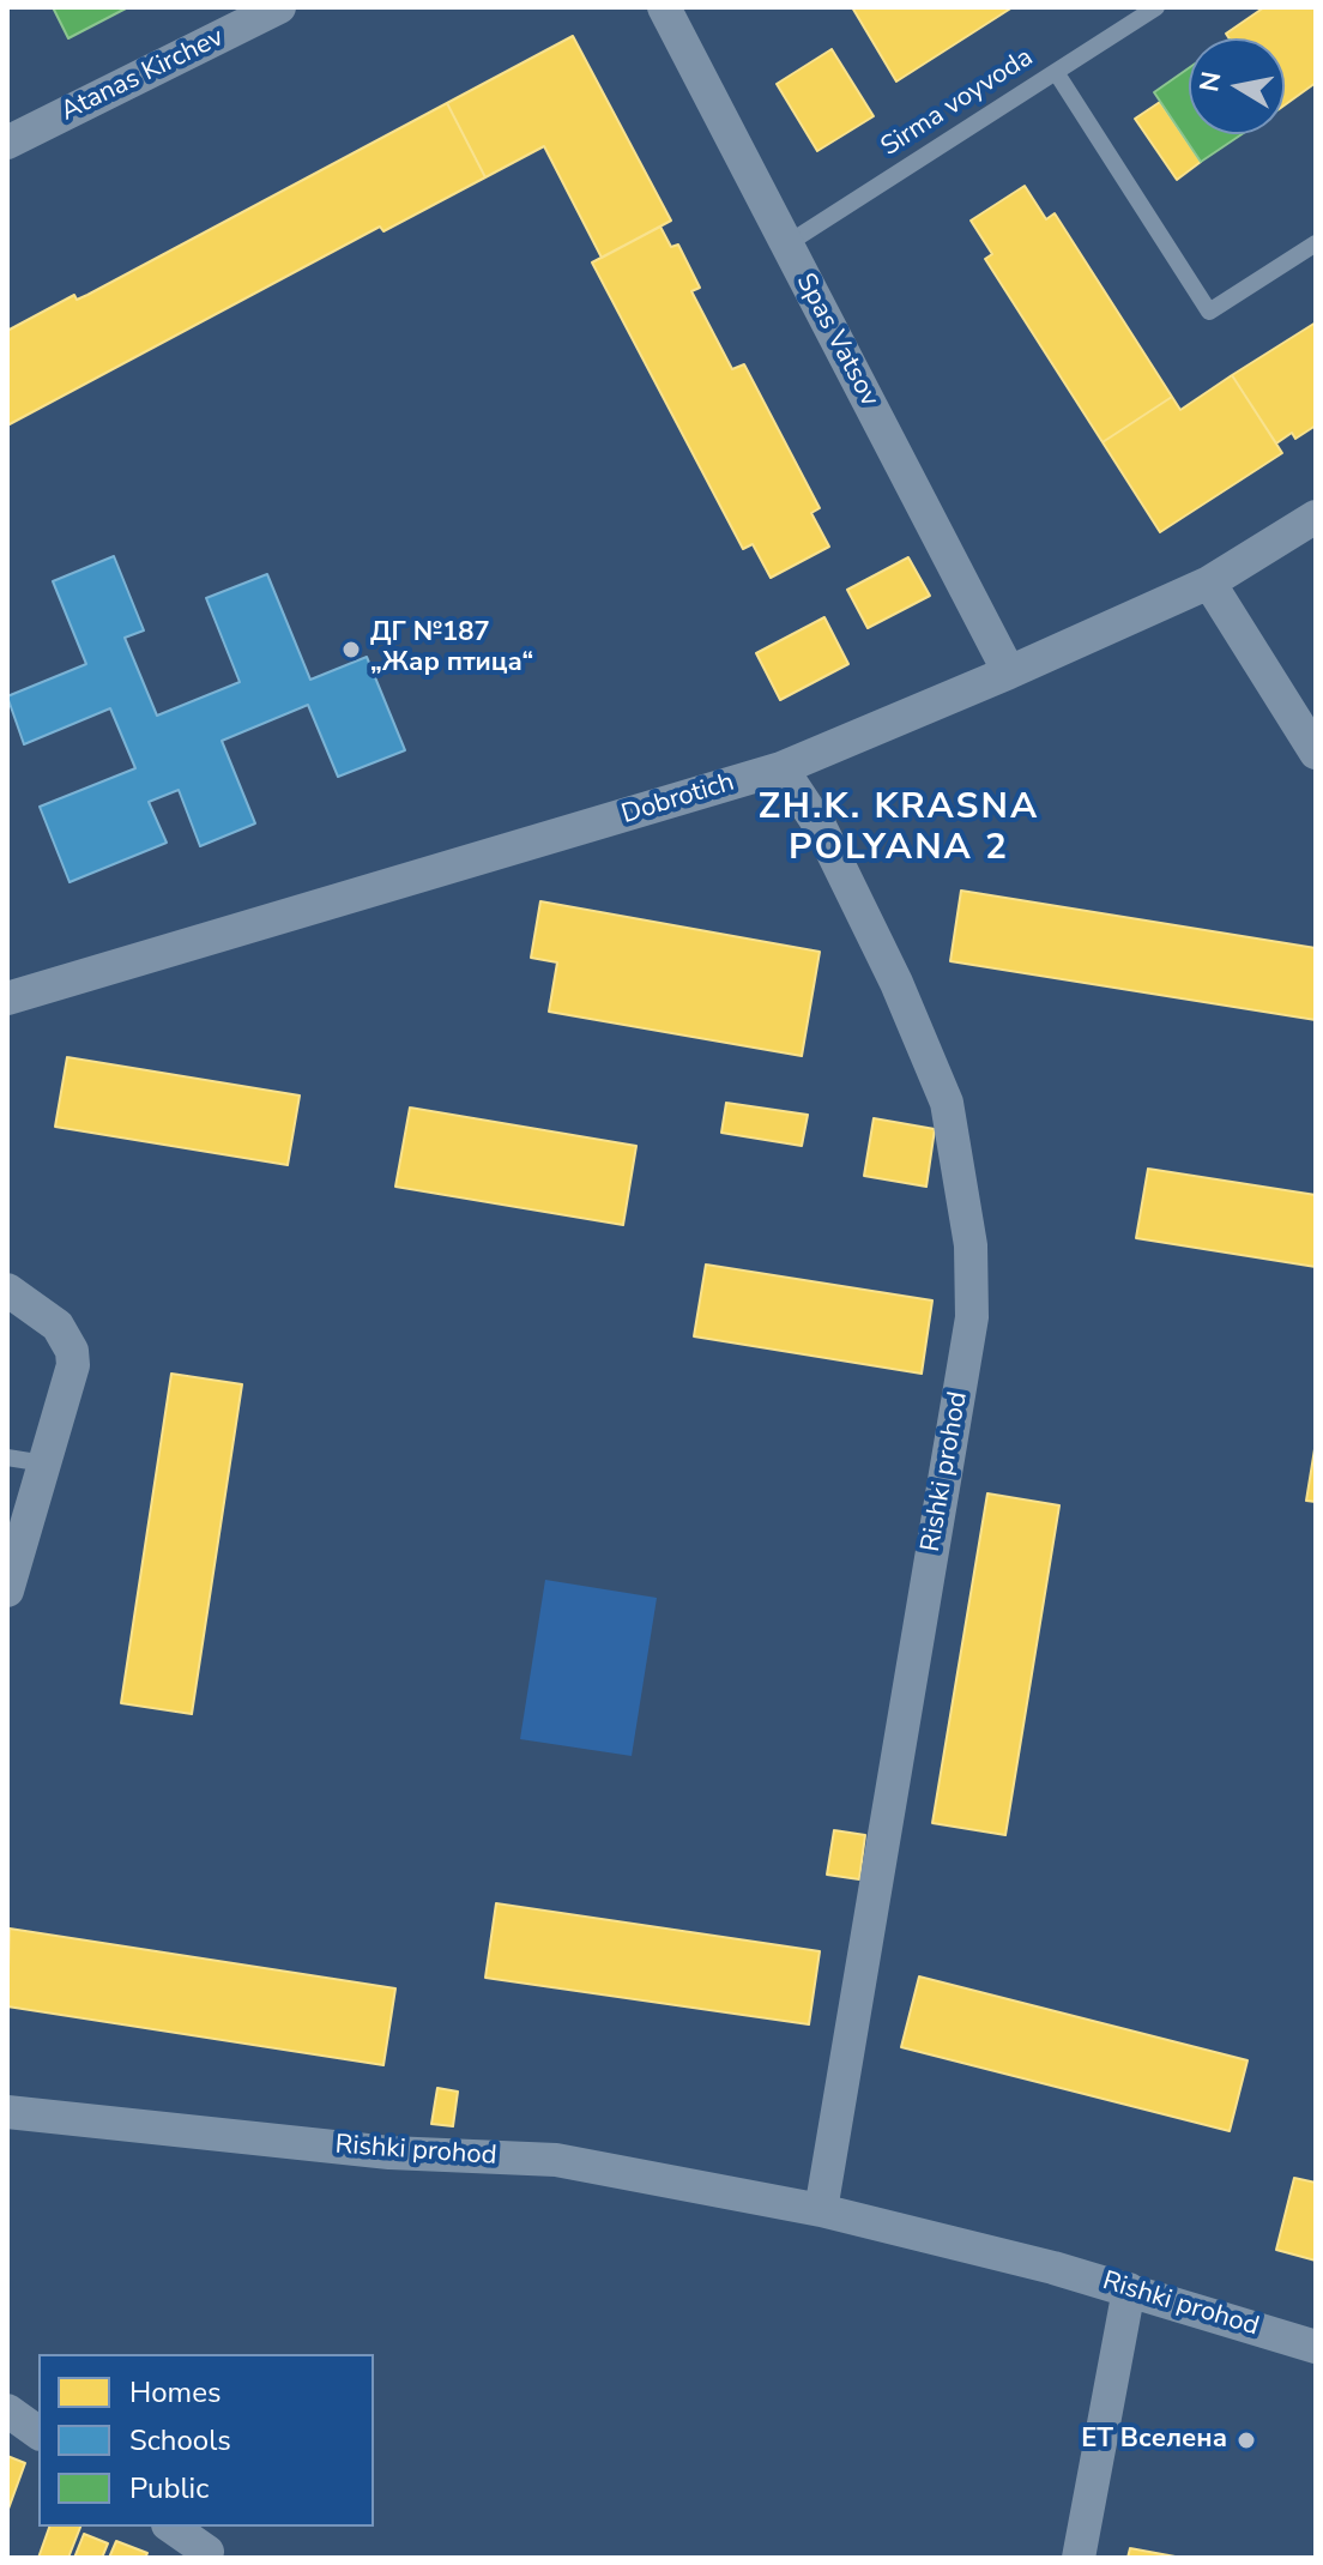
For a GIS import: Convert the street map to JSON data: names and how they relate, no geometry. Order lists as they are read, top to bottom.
{
  "streets": {
    "street": [
      "Atanas Kirchev",
      "Spas Vatsov",
      "Dobrotich",
      "Rishki prohod"
    ],
    "lane": ["Sirma voyvoda"]
  },
  "crossings": [
    ["Sirma voyvoda", "Spas Vatsov"],
    ["Spas Vatsov", "Dobrotich"],
    ["Dobrotich", "Rishki prohod"]
  ],
  "districts": ["ZH.K. KRASNA POLYANA 2"],
  "places": ["ДГ №187 „Жар птица“", "ЕТ Вселена"],
  "legend": ["Homes", "Schools", "Public"],
  "north": "left"
}
